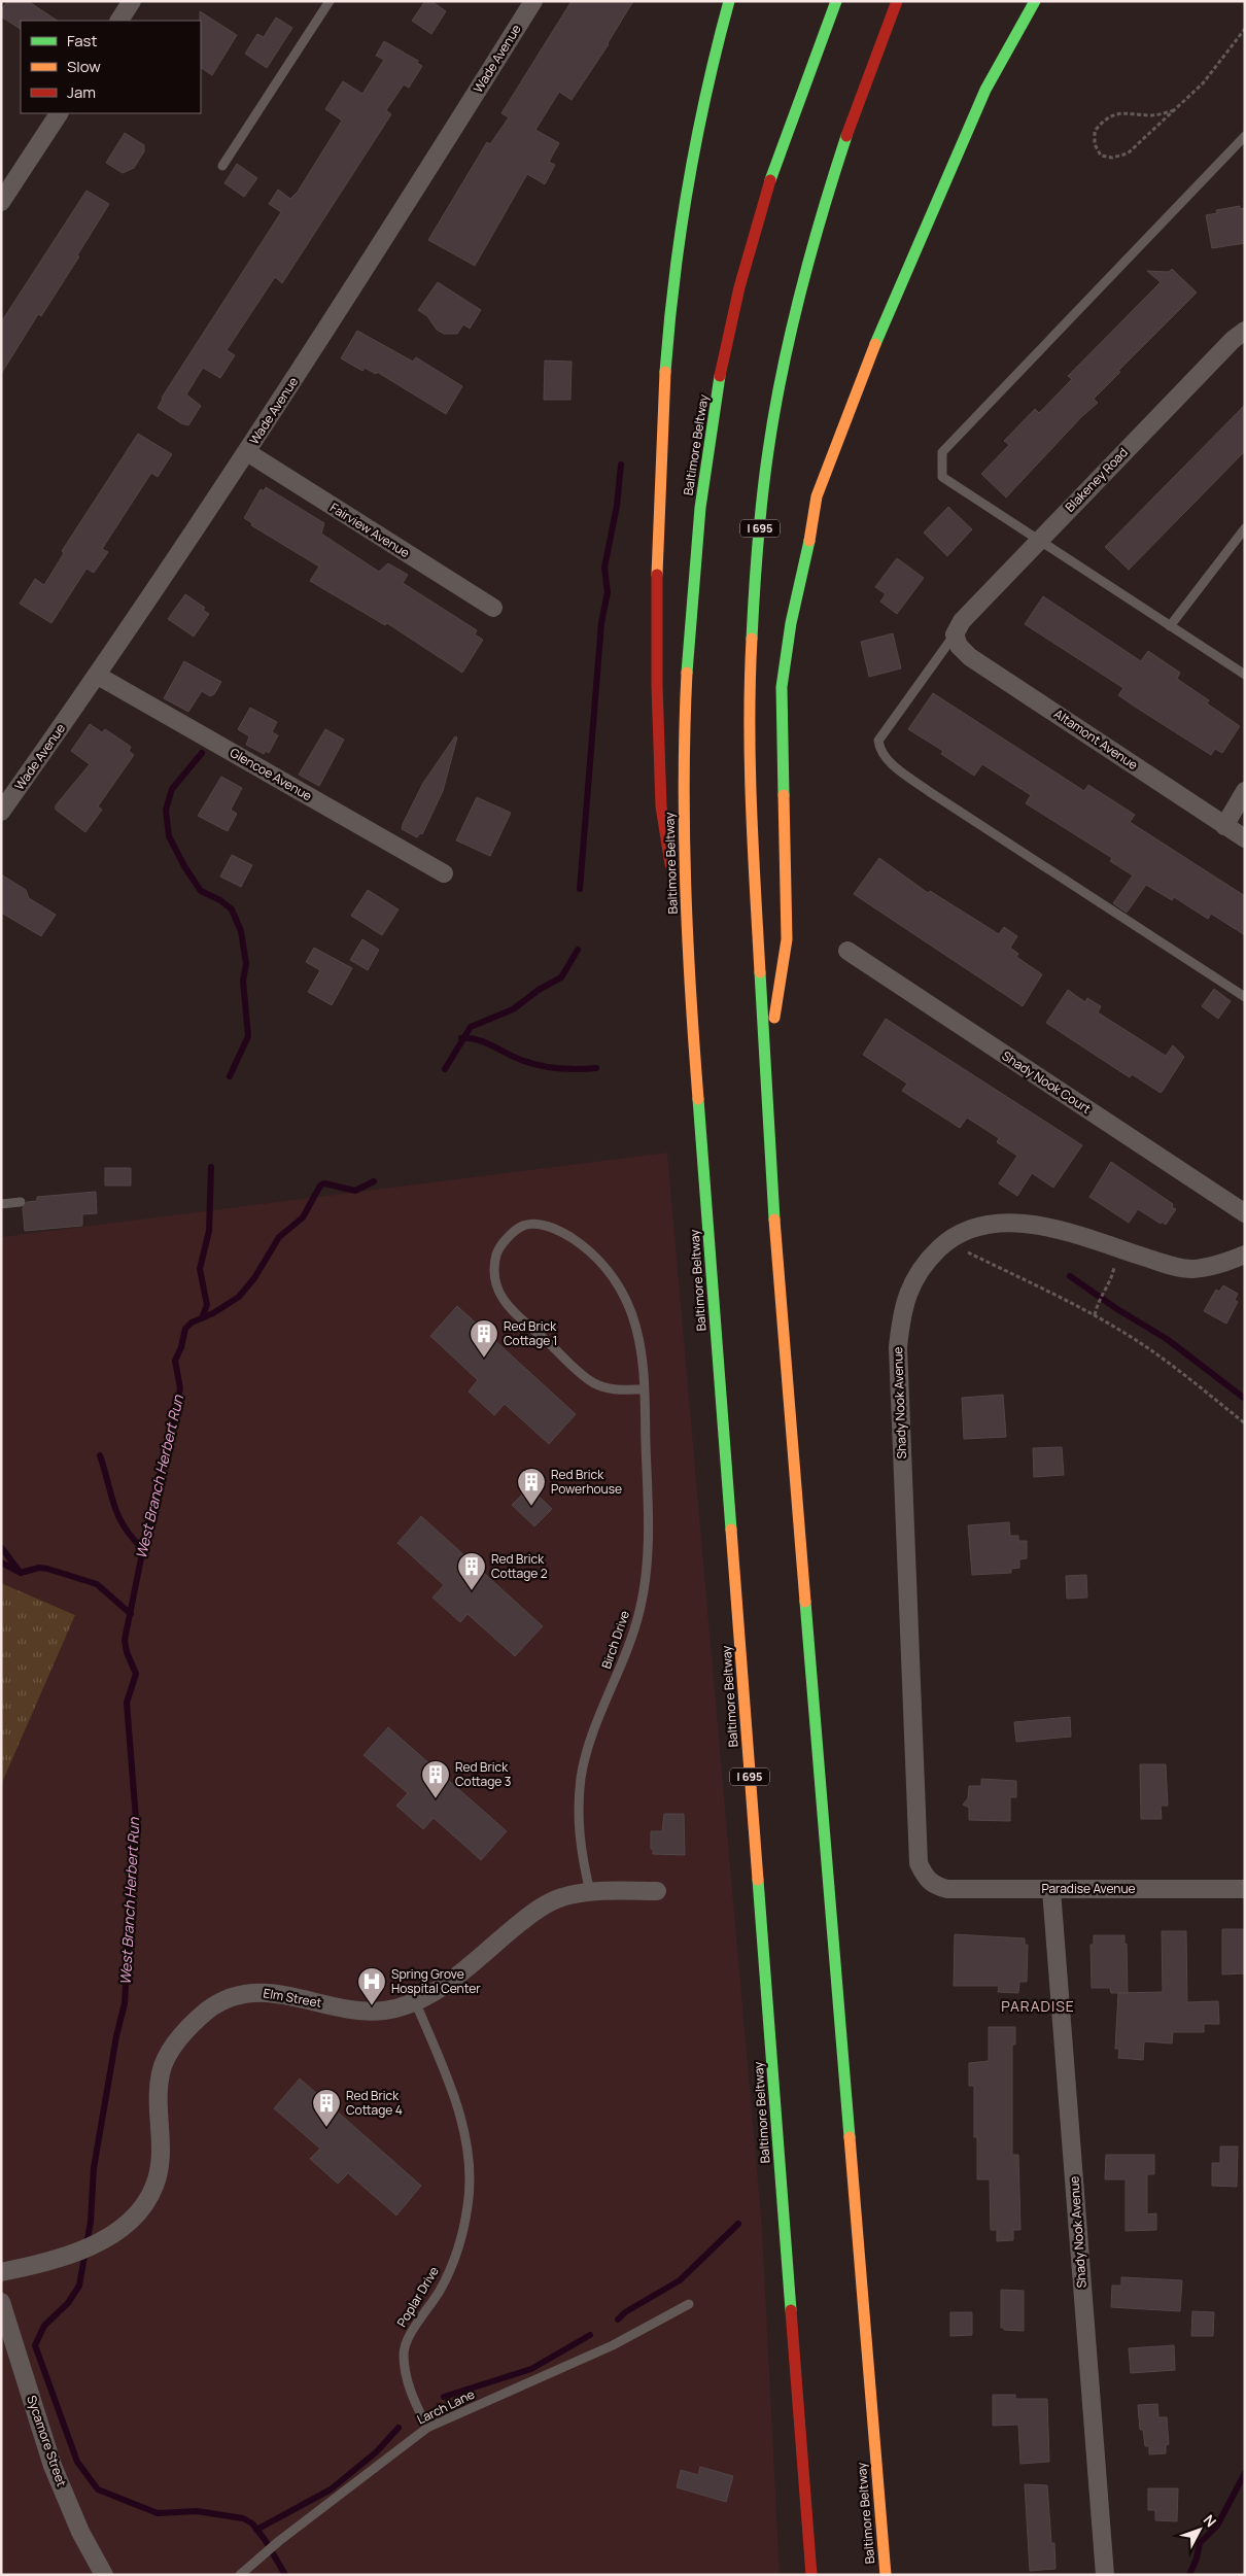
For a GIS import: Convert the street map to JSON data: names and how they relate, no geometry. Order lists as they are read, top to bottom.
{
  "streets": {
    "highway": ["Baltimore Beltway", "I 695"],
    "street": [
      "Wade Avenue",
      "Blakeney Road",
      "Fairview Avenue",
      "Altamont Avenue",
      "Glencoe Avenue",
      "Shady Nook Court",
      "Shady Nook Avenue",
      "Paradise Avenue",
      "Elm Street",
      "Sycamore Street"
    ],
    "lane": ["Birch Drive", "Poplar Drive", "Larch Lane"]
  },
  "crossings": [
    ["Wade Avenue", "Fairview Avenue"],
    ["Wade Avenue", "Glencoe Avenue"],
    ["Blakeney Road", "Altamont Avenue"],
    ["Shady Nook Avenue", "Paradise Avenue"],
    ["Birch Drive", "Elm Street"],
    ["Elm Street", "Poplar Drive"],
    ["Poplar Drive", "Larch Lane"]
  ],
  "districts": ["PARADISE"],
  "water": ["West Branch Herbert Run"],
  "places": {
    "building": [
      "Red Brick Cottage 1",
      "Red Brick Powerhouse",
      "Red Brick Cottage 2",
      "Red Brick Cottage 3",
      "Red Brick Cottage 4"
    ],
    "hospital": ["Spring Grove Hospital Center"]
  },
  "legend": ["Fast", "Slow", "Jam"],
  "north": "top right"
}
